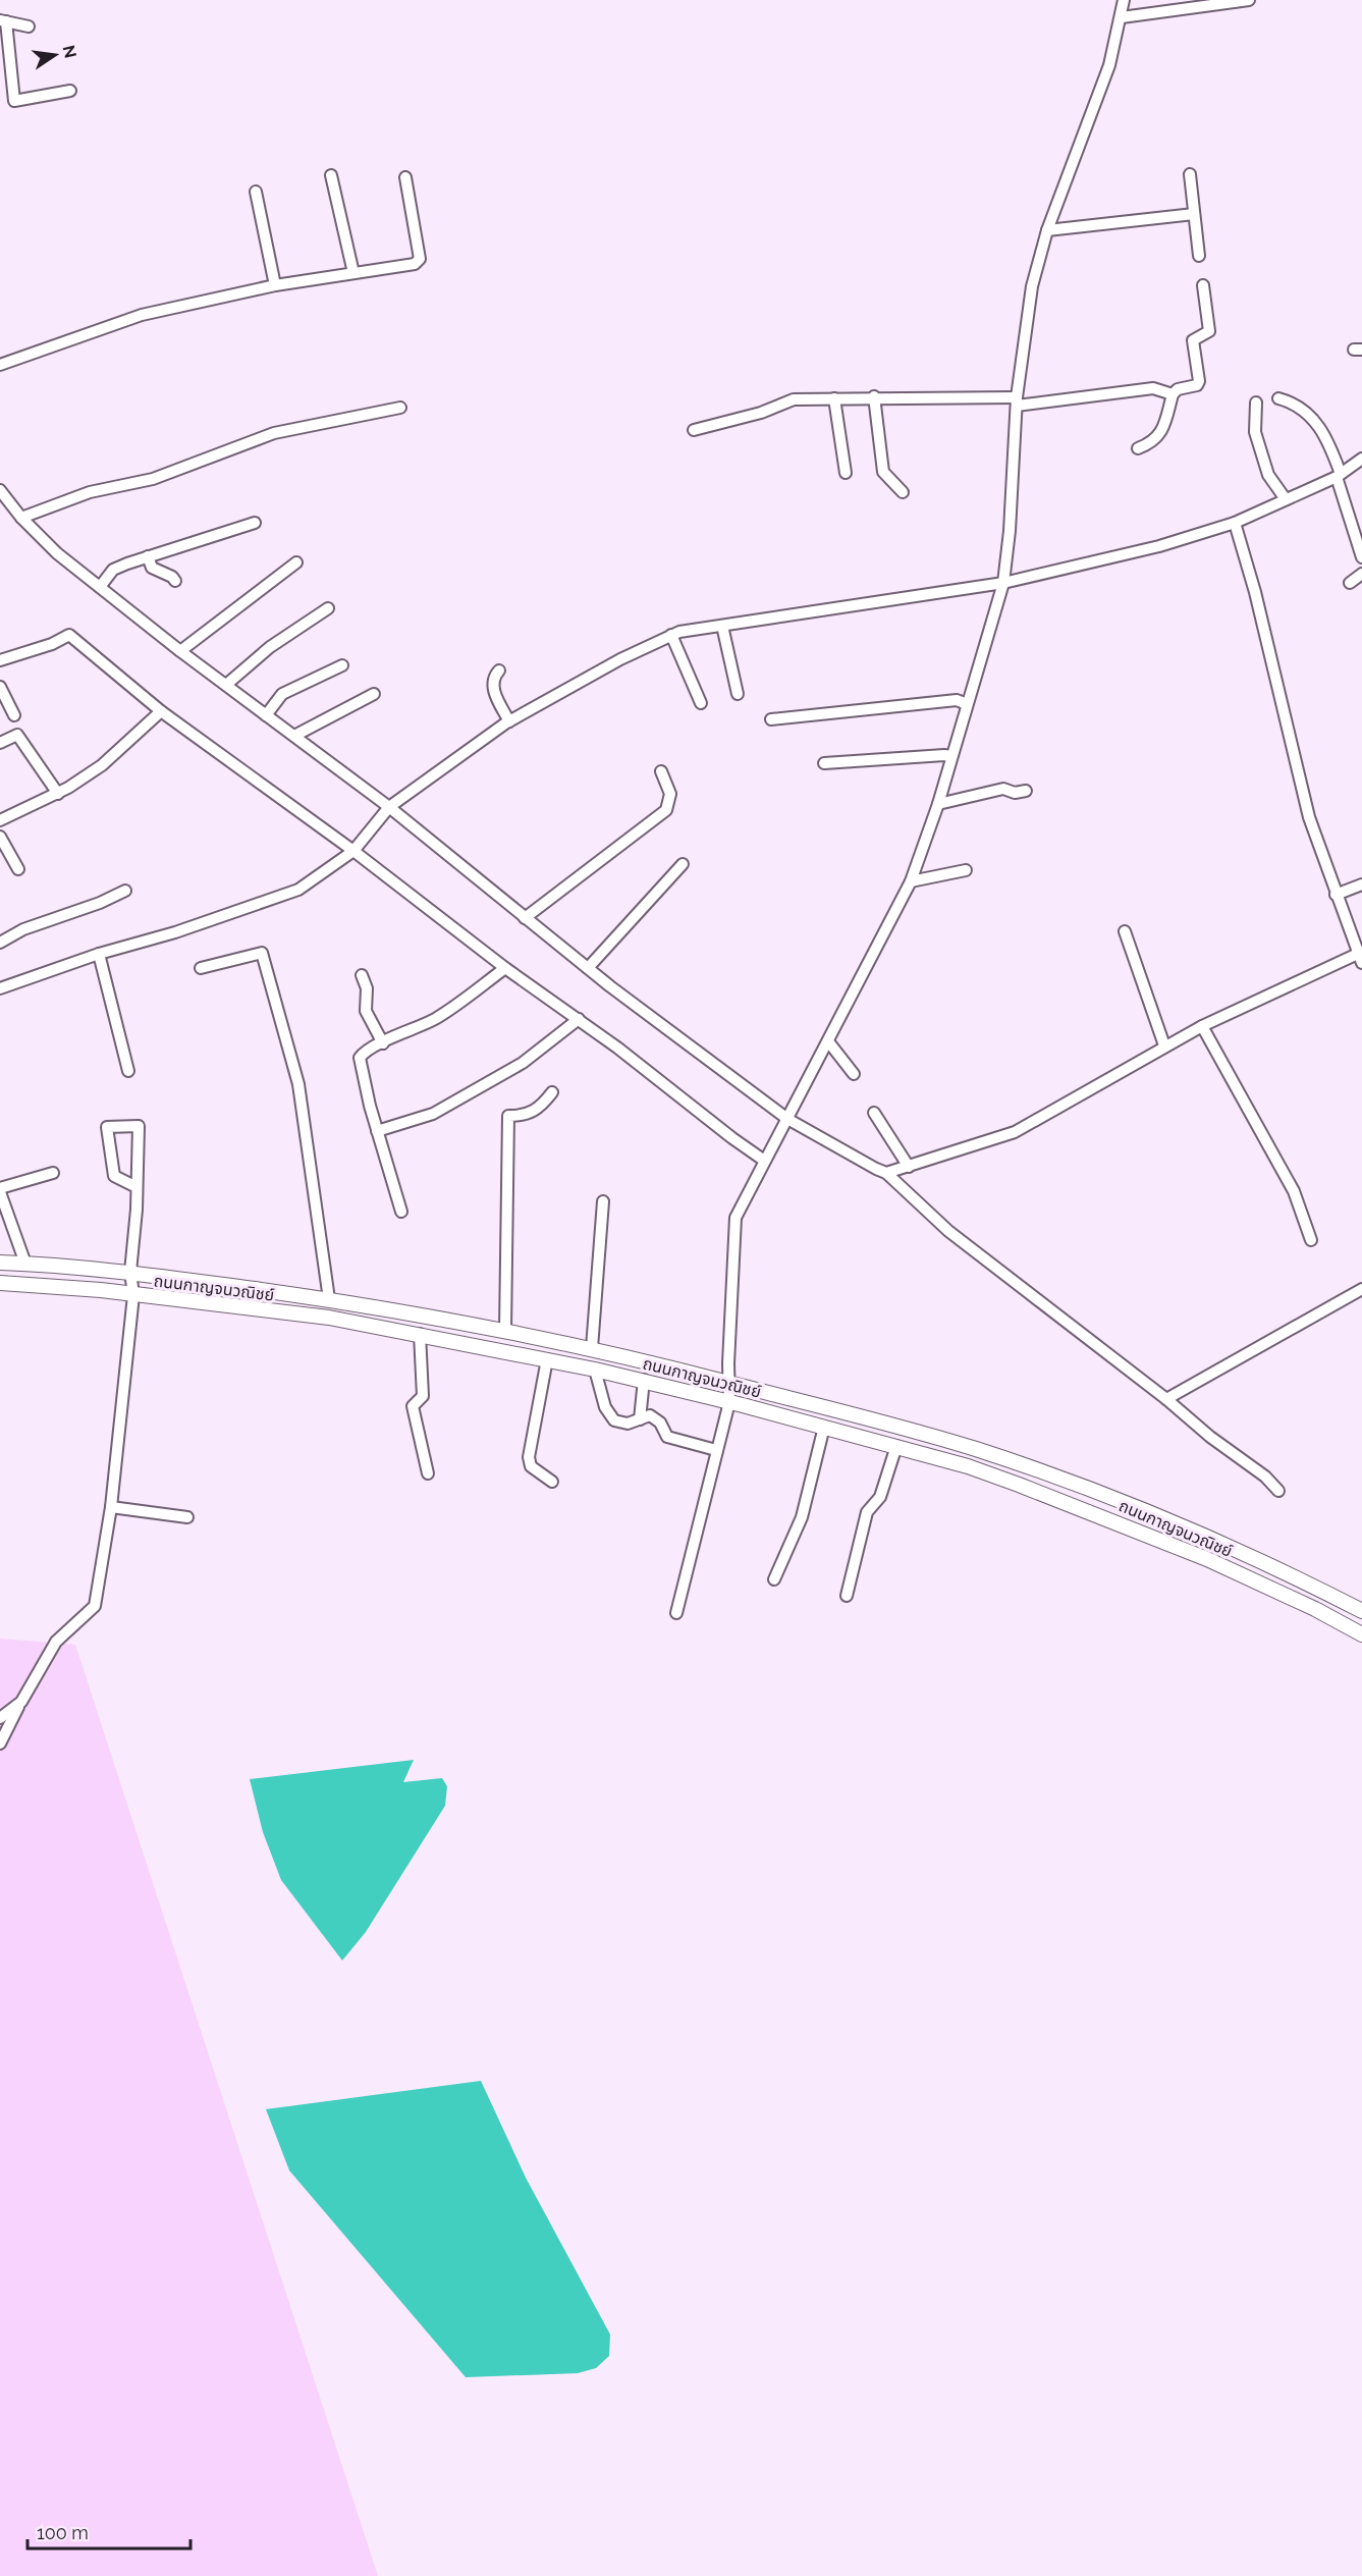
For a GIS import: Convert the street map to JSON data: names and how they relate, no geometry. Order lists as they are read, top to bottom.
{
  "streets": {
    "main road": ["ถนนกาญจนวณิชย์"]
  },
  "scale_bar": "100 m",
  "north": "right"
}
